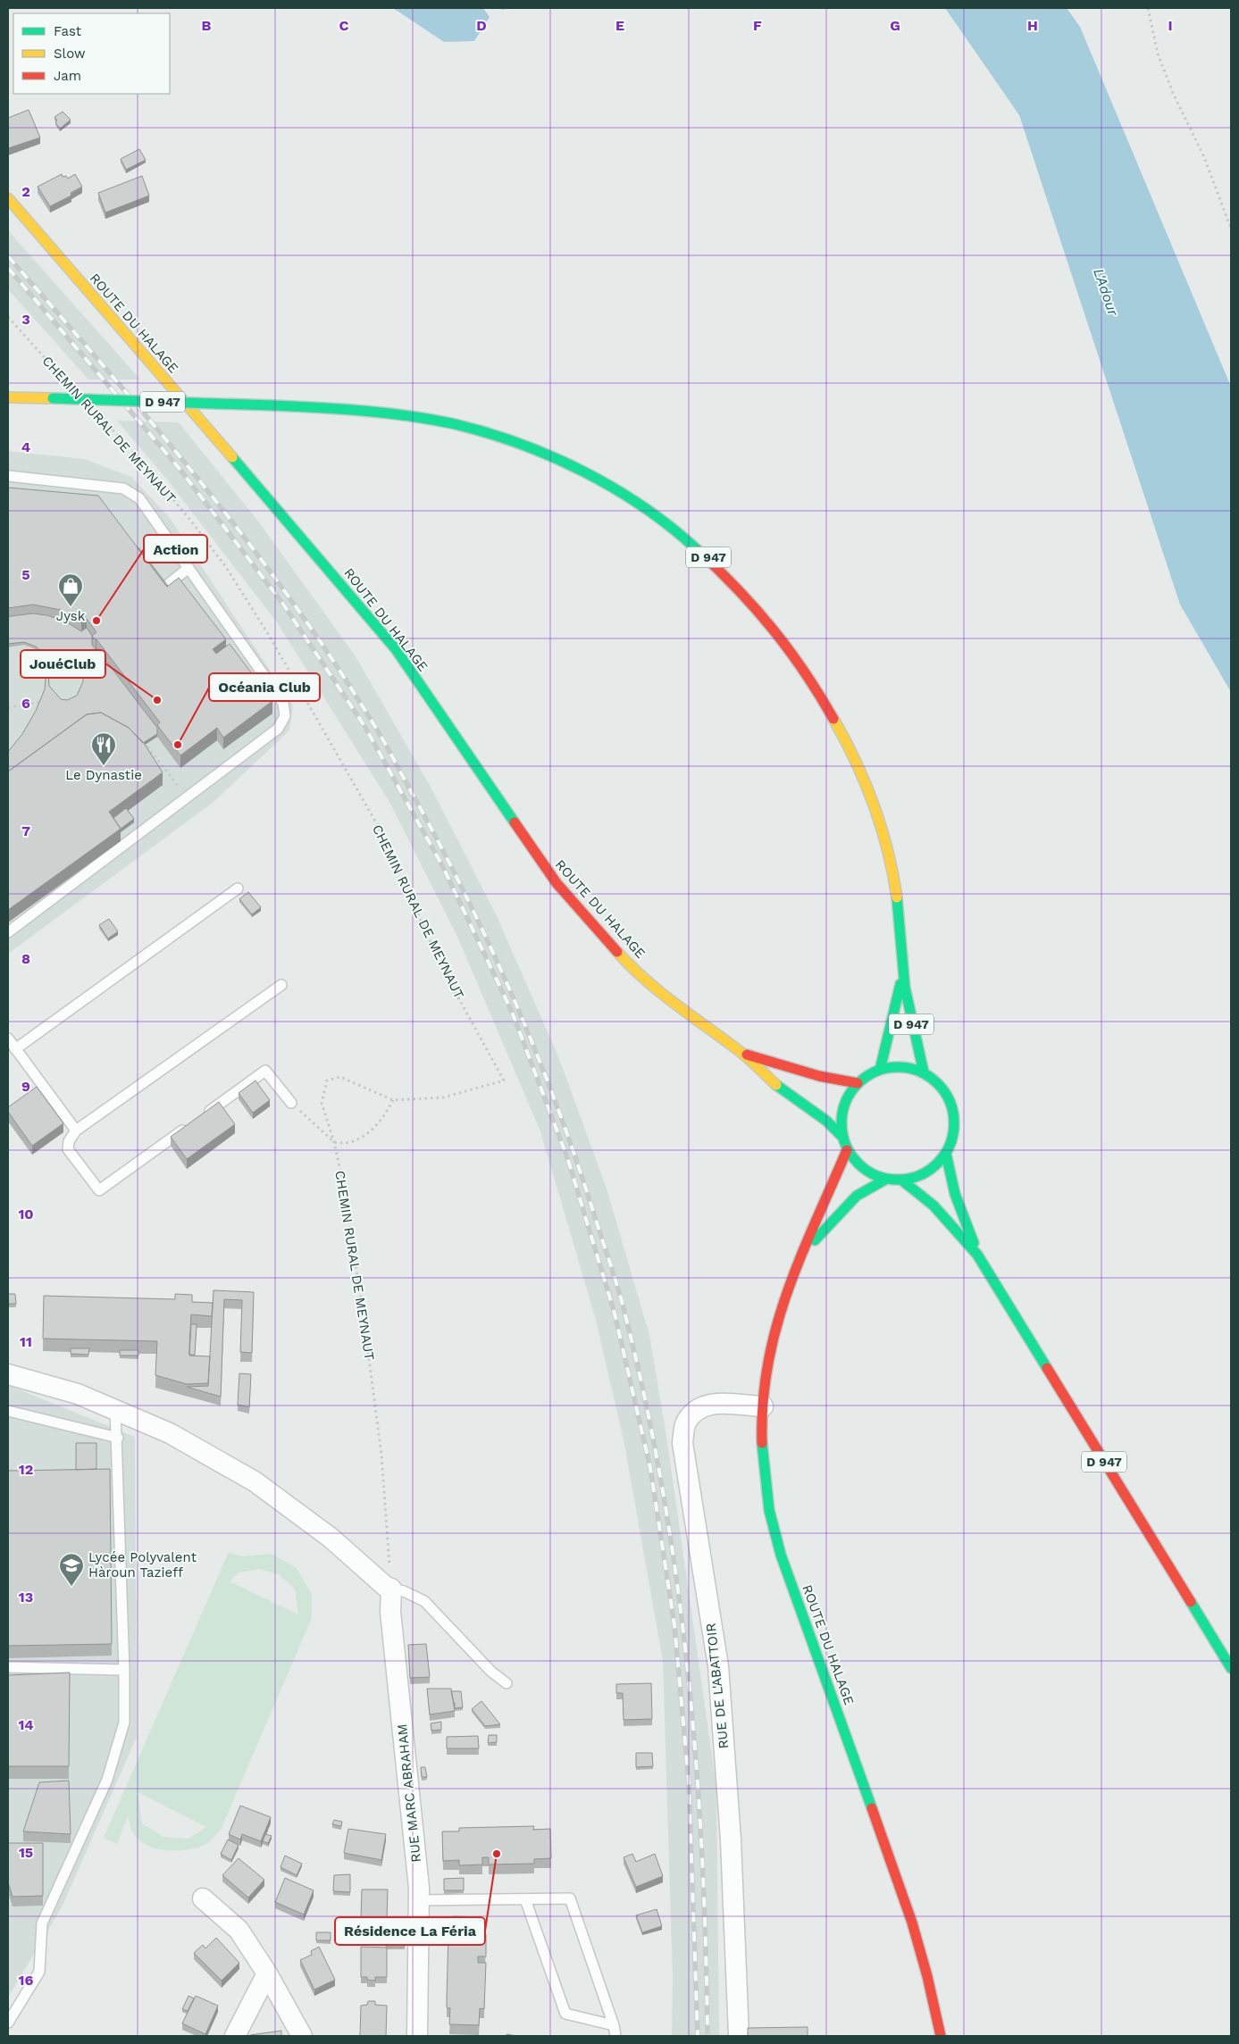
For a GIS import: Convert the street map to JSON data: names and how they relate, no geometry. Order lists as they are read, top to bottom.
{
  "streets": {
    "main road": ["ROUTE DU HALAGE", "D 947"],
    "street": ["RUE DE L'ABATTOIR", "RUE MARC ABRAHAM"],
    "path": ["CHEMIN RURAL DE MEYNAUT"]
  },
  "crossings": [
    ["ROUTE DU HALAGE", "D 947"],
    ["ROUTE DU HALAGE", "RUE DE L'ABATTOIR"],
    ["CHEMIN RURAL DE MEYNAUT", "RUE MARC ABRAHAM"]
  ],
  "water": ["L'Adour"],
  "places": {
    "shop": ["Jysk"],
    "other": [
      "Action",
      "JouéClub",
      "Océania Club",
      "Résidence La Féria"
    ],
    "restaurant": ["Le Dynastie"],
    "school or university": ["Lycée Polyvalent Hàroun Tazieff"]
  },
  "legend": ["Fast", "Slow", "Jam"],
  "grid": {
    "columns": [
      "B",
      "C",
      "D",
      "E",
      "F",
      "G",
      "H",
      "I"
    ],
    "rows": [
      "2",
      "3",
      "4",
      "5",
      "6",
      "7",
      "8",
      "9",
      "10",
      "11",
      "12",
      "13",
      "14",
      "15",
      "16"
    ]
  }
}
